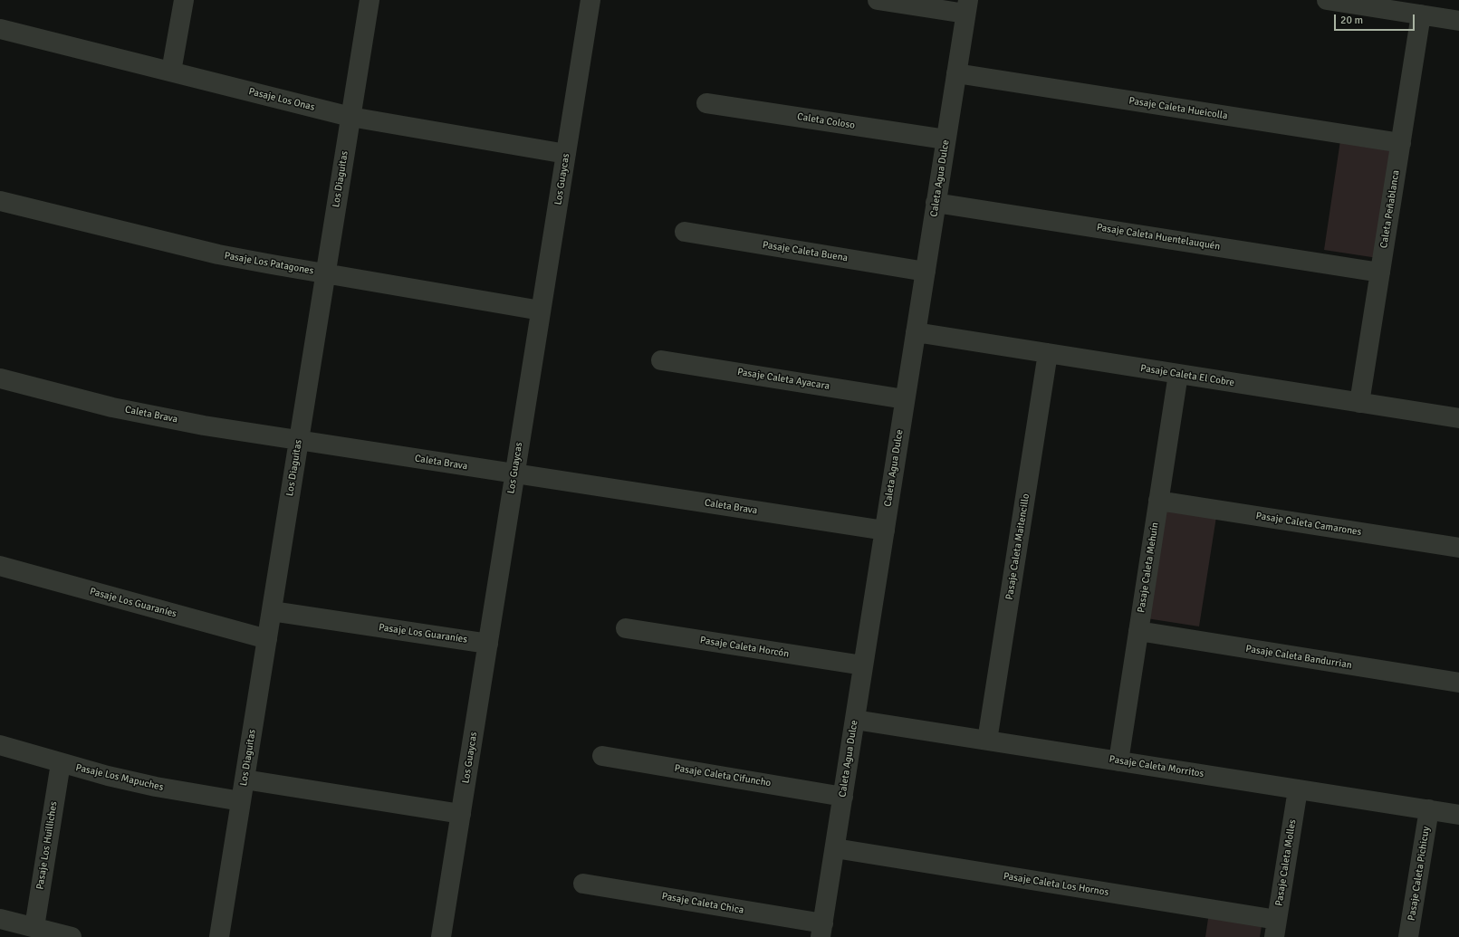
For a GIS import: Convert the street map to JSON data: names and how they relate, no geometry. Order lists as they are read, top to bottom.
{
  "streets": {
    "street": [
      "Pasaje Los Onas",
      "Pasaje Caleta Hueicolla",
      "Caleta Coloso",
      "Caleta Agua Dulce",
      "Los Diaguitas",
      "Los Guaycas",
      "Caleta Peñablanca",
      "Pasaje Caleta Huentelauquén",
      "Pasaje Caleta Buena",
      "Pasaje Los Patagones",
      "Pasaje Caleta El Cobre",
      "Pasaje Caleta Ayacara",
      "Caleta Brava",
      "Pasaje Caleta Camarones",
      "Pasaje Caleta Maitencillo",
      "Pasaje Caleta Mehuín",
      "Pasaje Los Guaraníes",
      "Pasaje Caleta Horcón",
      "Pasaje Caleta Bandurrian",
      "Pasaje Caleta Morritos",
      "Pasaje Caleta Cifuncho",
      "Pasaje Los Mapuches",
      "Pasaje Los Huilliches",
      "Pasaje Caleta Molles",
      "Pasaje Caleta Pichicuy",
      "Pasaje Caleta Los Hornos",
      "Pasaje Caleta Chica"
    ]
  },
  "crossings": [
    ["Pasaje Los Onas", "Los Diaguitas"],
    ["Pasaje Los Onas", "Los Guaycas"],
    ["Pasaje Caleta Hueicolla", "Caleta Agua Dulce"],
    ["Pasaje Caleta Hueicolla", "Caleta Peñablanca"],
    ["Caleta Coloso", "Caleta Agua Dulce"],
    ["Caleta Agua Dulce", "Pasaje Caleta Huentelauquén"],
    ["Caleta Agua Dulce", "Pasaje Caleta Buena"],
    ["Caleta Agua Dulce", "Pasaje Caleta El Cobre"],
    ["Caleta Agua Dulce", "Pasaje Caleta Ayacara"],
    ["Caleta Agua Dulce", "Caleta Brava"],
    ["Caleta Agua Dulce", "Pasaje Caleta Horcón"],
    ["Caleta Agua Dulce", "Pasaje Caleta Morritos"],
    ["Caleta Agua Dulce", "Pasaje Caleta Cifuncho"],
    ["Caleta Agua Dulce", "Pasaje Caleta Los Hornos"],
    ["Caleta Agua Dulce", "Pasaje Caleta Chica"],
    ["Los Diaguitas", "Pasaje Los Patagones"],
    ["Los Diaguitas", "Caleta Brava"],
    ["Los Diaguitas", "Pasaje Los Guaraníes"],
    ["Los Diaguitas", "Pasaje Los Mapuches"],
    ["Los Guaycas", "Pasaje Los Patagones"],
    ["Los Guaycas", "Caleta Brava"],
    ["Los Guaycas", "Pasaje Los Guaraníes"],
    ["Caleta Peñablanca", "Pasaje Caleta Huentelauquén"],
    ["Caleta Peñablanca", "Pasaje Caleta El Cobre"],
    ["Pasaje Caleta El Cobre", "Pasaje Caleta Maitencillo"],
    ["Pasaje Caleta El Cobre", "Pasaje Caleta Mehuín"],
    ["Pasaje Caleta Camarones", "Pasaje Caleta Mehuín"],
    ["Pasaje Caleta Maitencillo", "Pasaje Caleta Morritos"],
    ["Pasaje Caleta Mehuín", "Pasaje Caleta Bandurrian"],
    ["Pasaje Caleta Mehuín", "Pasaje Caleta Morritos"],
    ["Pasaje Caleta Morritos", "Pasaje Caleta Molles"],
    ["Pasaje Caleta Morritos", "Pasaje Caleta Pichicuy"],
    ["Pasaje Los Mapuches", "Pasaje Los Huilliches"],
    ["Pasaje Caleta Molles", "Pasaje Caleta Los Hornos"]
  ],
  "scale_bar": "20 m"
}
